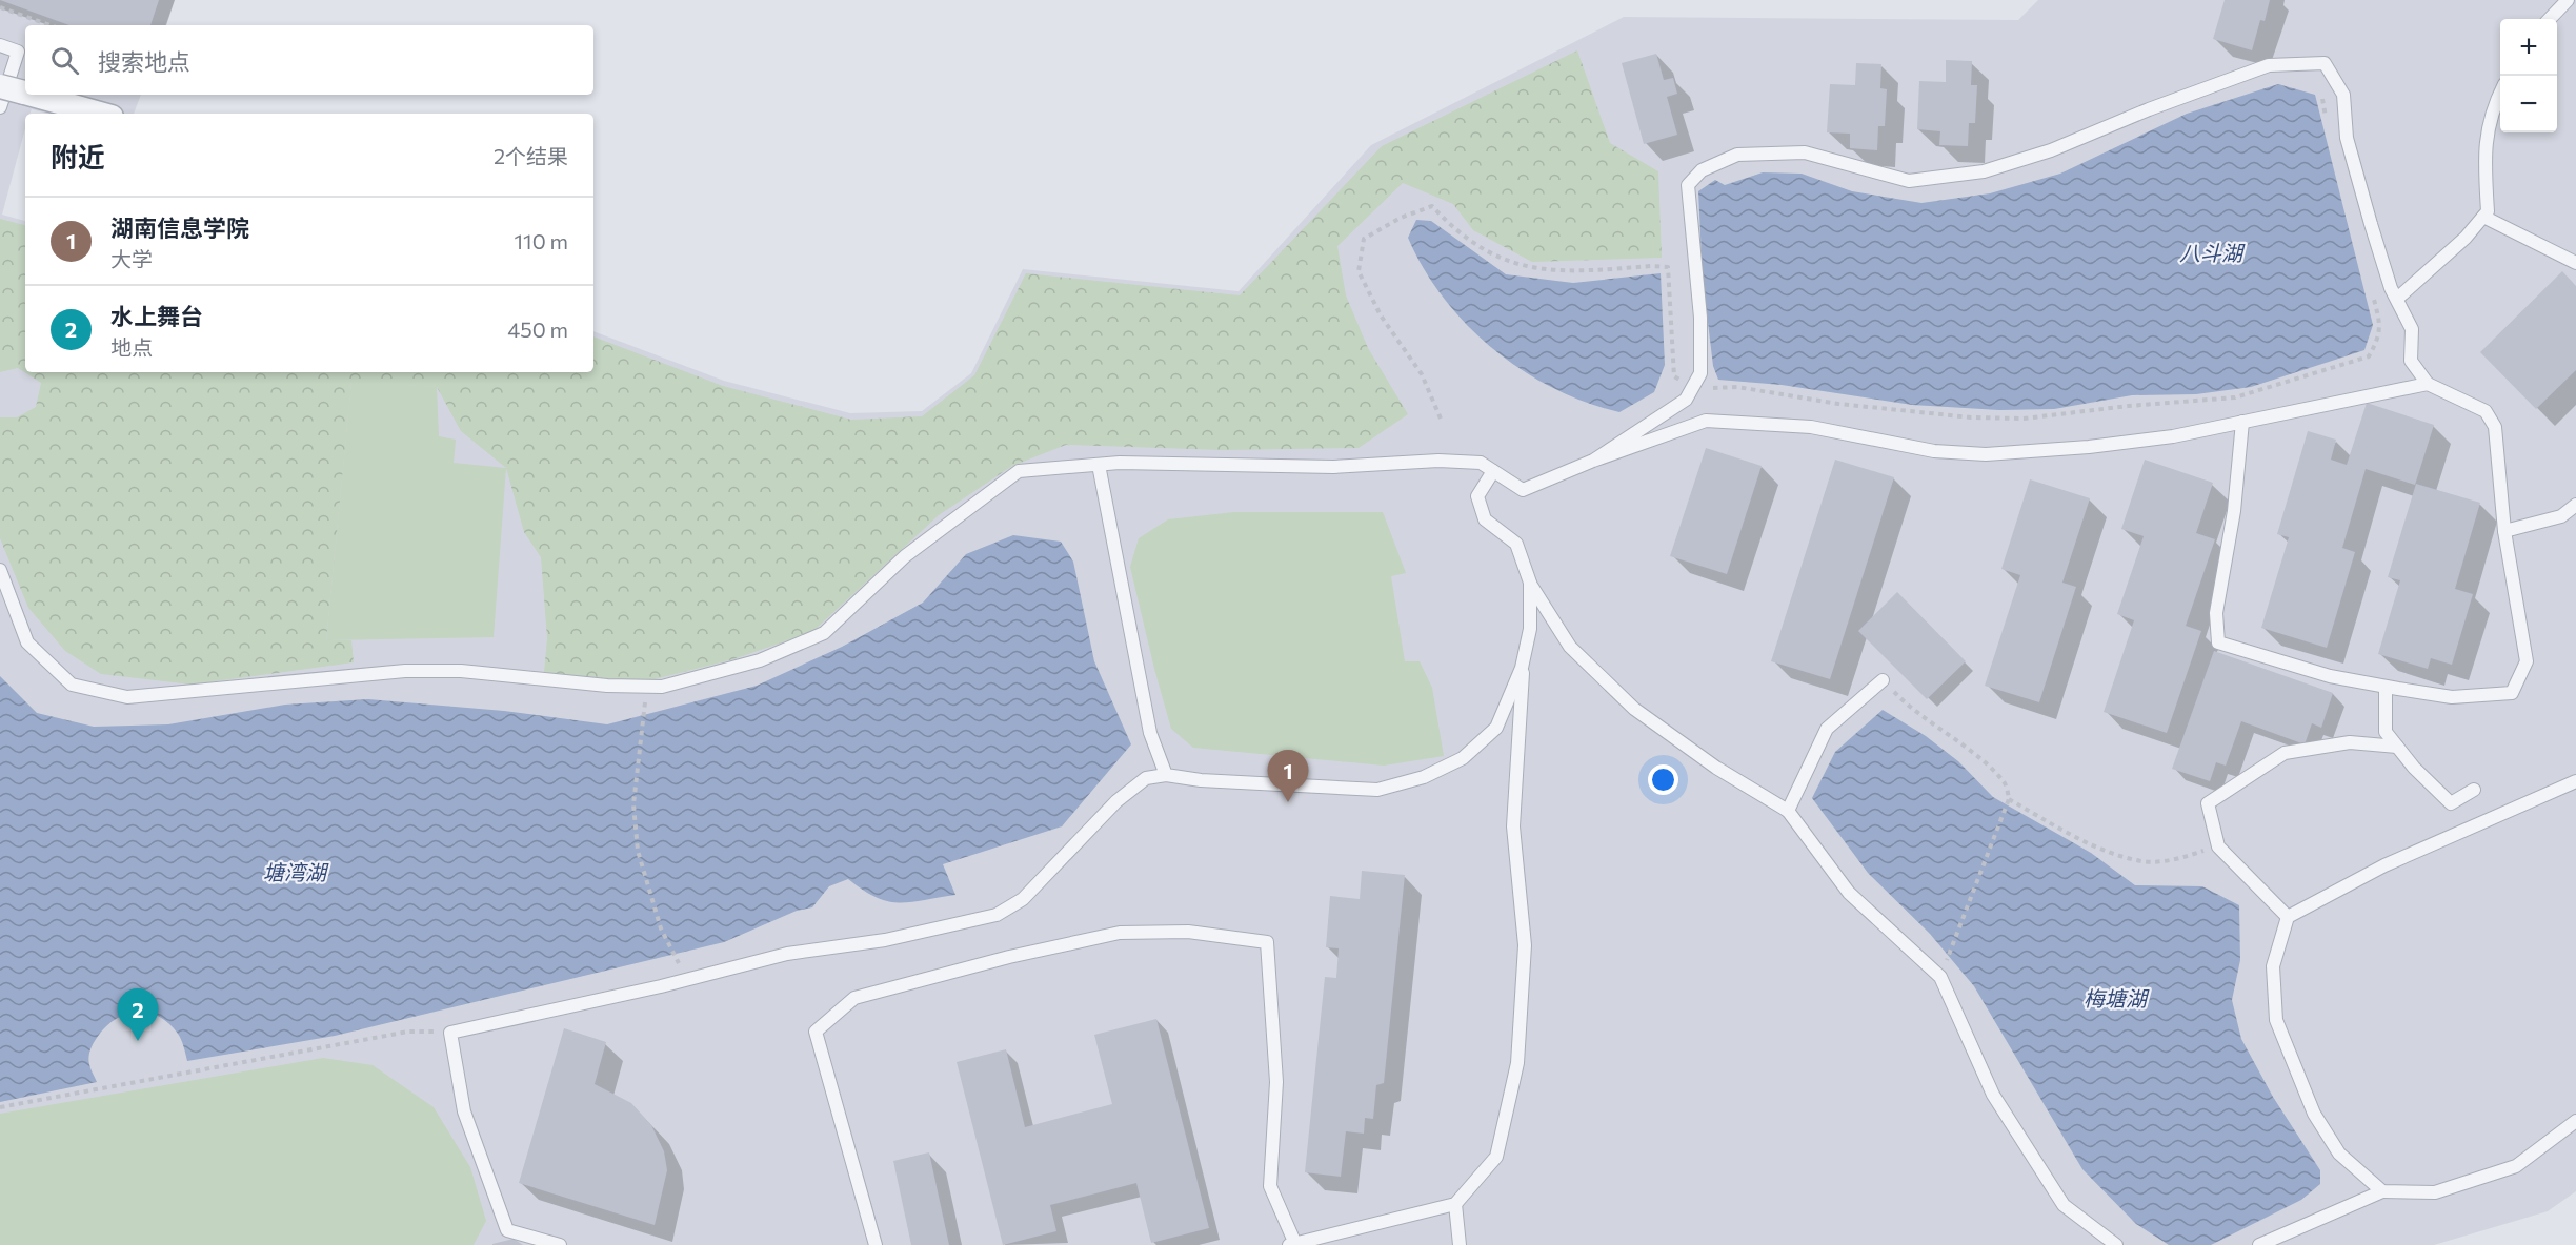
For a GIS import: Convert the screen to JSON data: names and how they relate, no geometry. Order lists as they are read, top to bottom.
{
  "water": ["八斗湖", "塘湾湖", "梅塘湖"],
  "page": {
    "map_buttons": ["+", "−"],
    "search": "搜索地点",
    "heading": ["附近", "2个结果"],
    "list": [
      {
        "mark": "1",
        "name": "湖南信息学院",
        "note": "大学",
        "value": "110 m"
      },
      {
        "mark": "2",
        "name": "水上舞台",
        "note": "地点",
        "value": "450 m"
      }
    ],
    "pins": ["1", "2"]
  }
}
